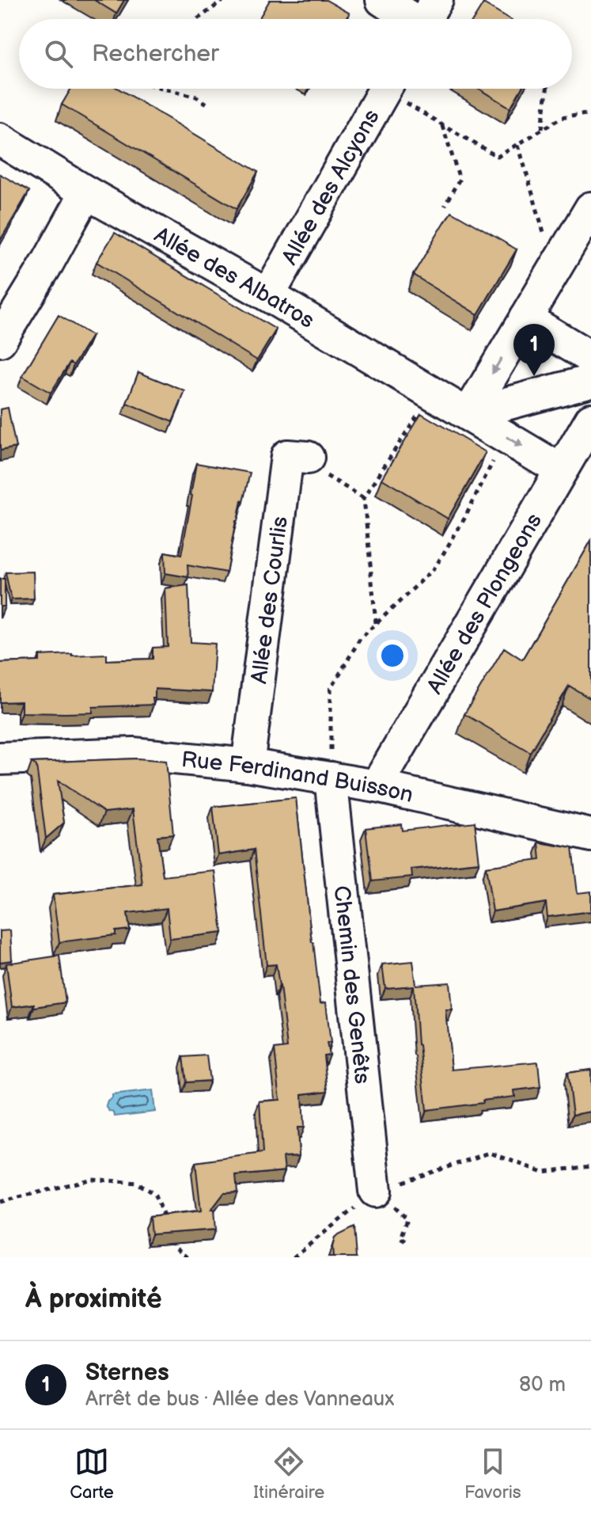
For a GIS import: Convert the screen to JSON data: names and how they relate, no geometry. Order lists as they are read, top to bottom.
{
  "streets": {
    "street": [
      "Allée des Alcyons",
      "Allée des Albatros",
      "Allée des Courlis",
      "Allée des Plongeons",
      "Rue Ferdinand Buisson",
      "Chemin des Genêts"
    ]
  },
  "crossings": [
    ["Allée des Alcyons", "Allée des Albatros"],
    ["Allée des Albatros", "Allée des Plongeons"],
    ["Allée des Courlis", "Rue Ferdinand Buisson"],
    ["Allée des Plongeons", "Rue Ferdinand Buisson"],
    ["Rue Ferdinand Buisson", "Chemin des Genêts"]
  ],
  "page": {
    "search": "Rechercher",
    "pins": "1",
    "heading": "À proximité",
    "list": [
      {
        "mark": "1",
        "name": "Sternes",
        "note": "Arrêt de bus · Allée des Vanneaux",
        "value": "80 m"
      }
    ],
    "nav": ["Carte", "Itinéraire", "Favoris"]
  }
}
